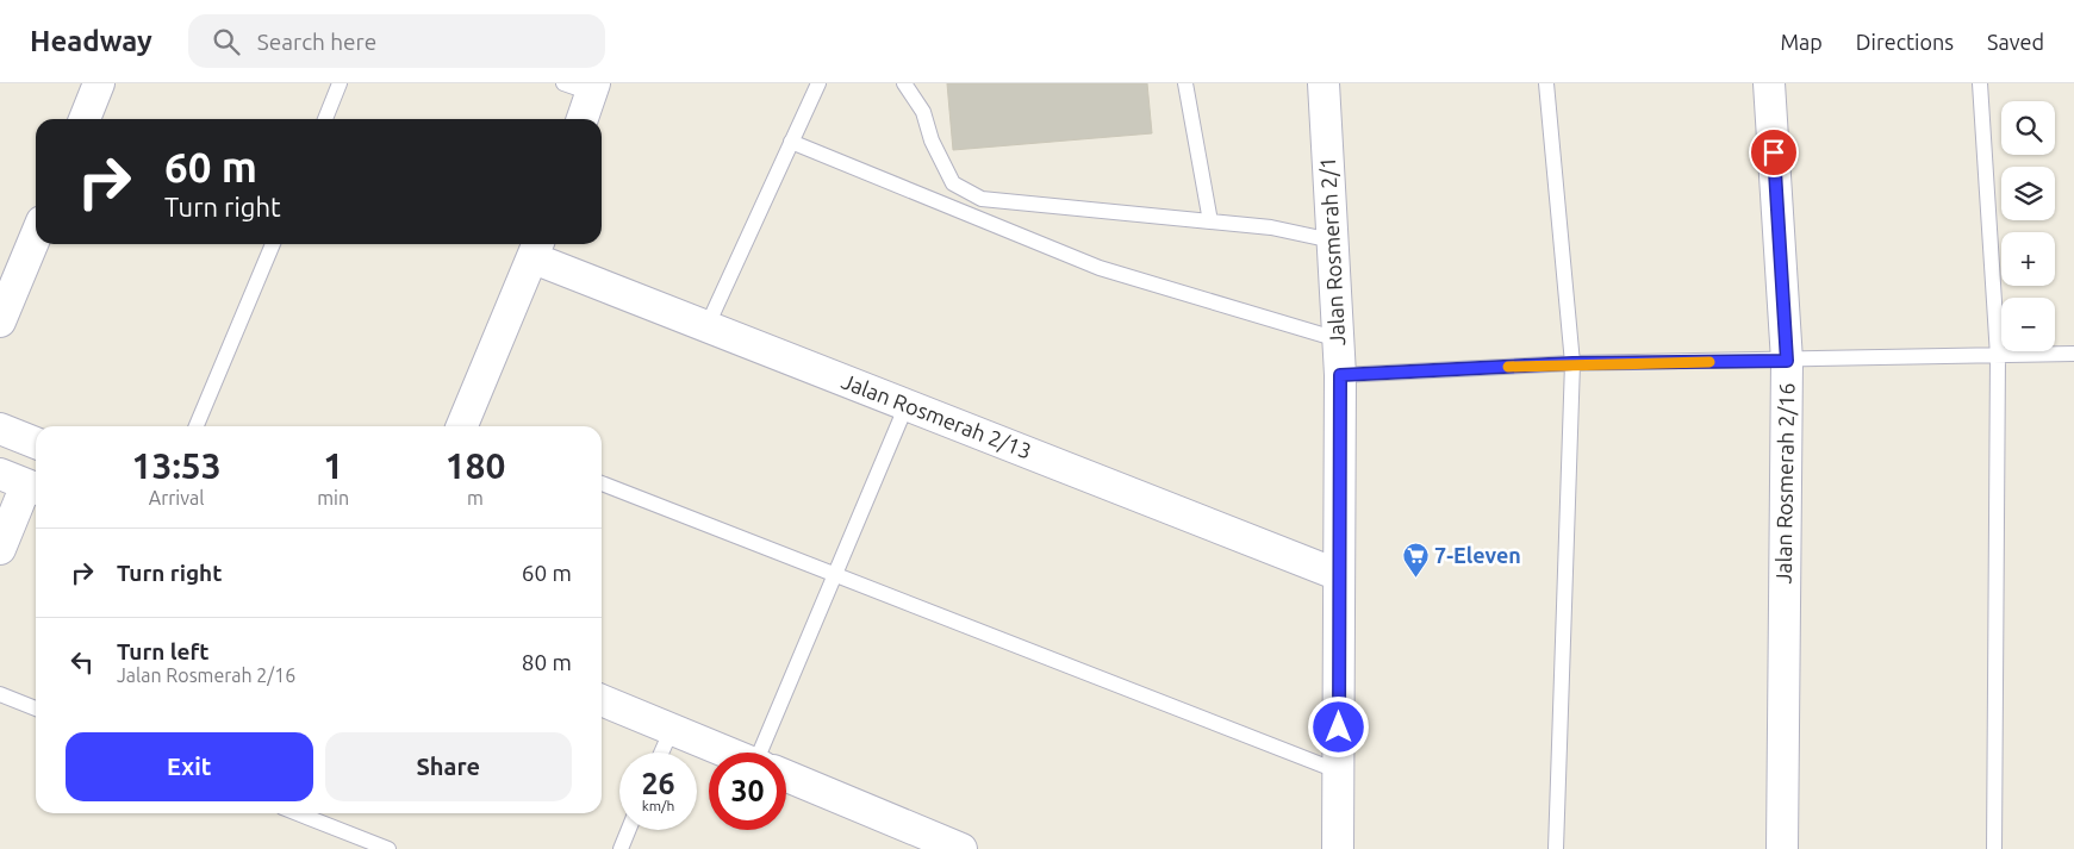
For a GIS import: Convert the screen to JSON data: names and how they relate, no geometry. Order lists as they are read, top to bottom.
{
  "streets": {
    "street": ["Jalan Rosmerah 2/1", "Jalan Rosmerah 2/13", "Jalan Rosmerah 2/16"]
  },
  "crossings": [
    ["Jalan Rosmerah 2/1", "Jalan Rosmerah 2/13"]
  ],
  "places": {
    "supermarket": ["7-Eleven"]
  },
  "page": {
    "header": "Headway",
    "search": "Search here",
    "nav": ["Map", "Directions", "Saved"],
    "map_buttons": ["+", "−"],
    "turn": ["60 m", "Turn right"],
    "eta": [
      "13:53",
      "Arrival",
      "1",
      "min",
      "180",
      "m"
    ],
    "list": [
      {
        "name": "Turn right",
        "value": "60 m"
      },
      {
        "name": "Turn left",
        "note": "Jalan Rosmerah 2/16",
        "value": "80 m"
      }
    ],
    "buttons": ["Exit", "Share"],
    "speed": "26 km/h",
    "limit": "30"
  }
}
